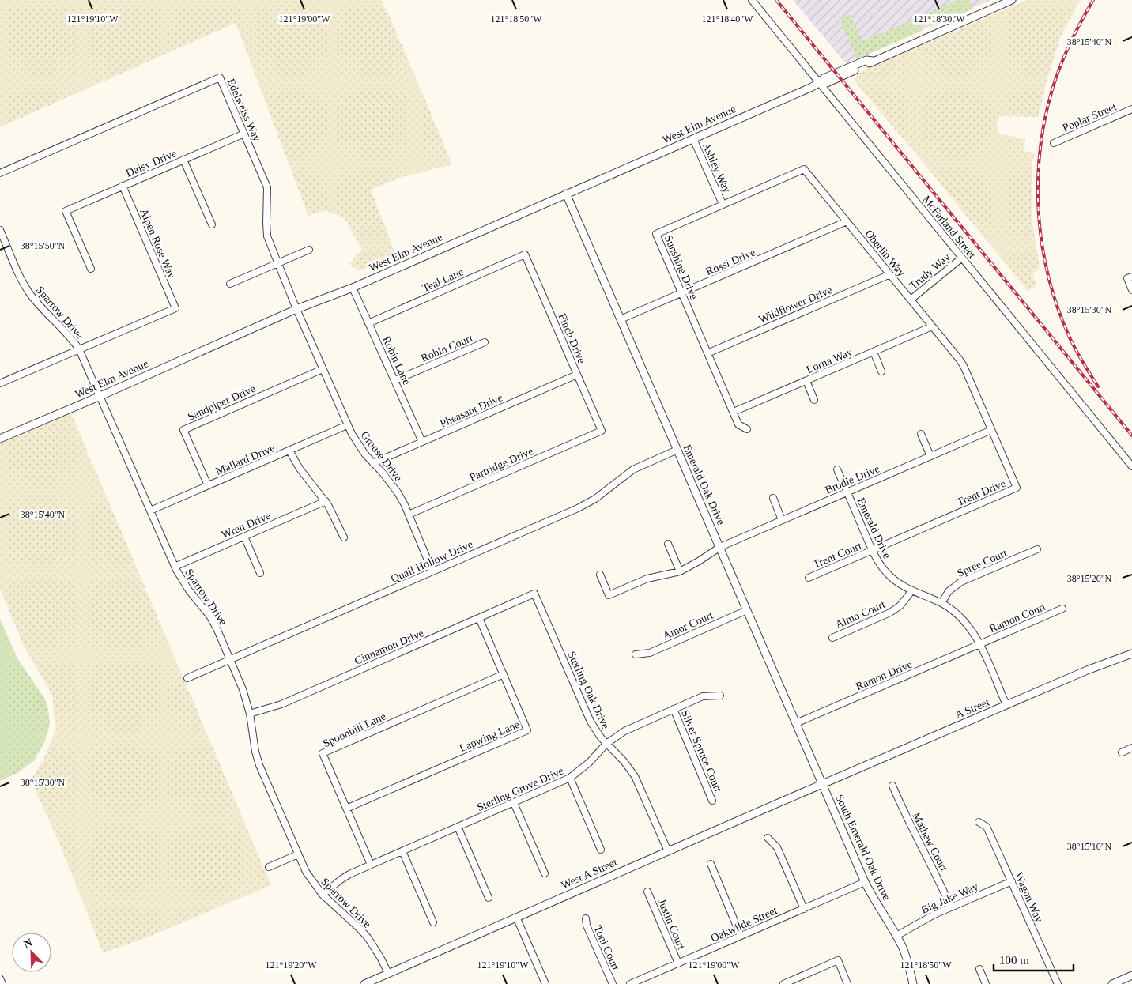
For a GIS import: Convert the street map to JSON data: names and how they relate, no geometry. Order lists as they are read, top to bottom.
{
  "streets": {
    "street": [
      "Edelweiss Way",
      "Poplar Street",
      "West Elm Avenue",
      "Daisy Drive",
      "Ashley Way",
      "McFarland Street",
      "Alpen Rose Way",
      "Oberlin Way",
      "Rossi Drive",
      "Sunshine Drive",
      "Trudy Way",
      "Teal Lane",
      "Wildflower Drive",
      "Sparrow Drive",
      "Finch Drive",
      "Robin Court",
      "Robin Lane",
      "Lorna Way",
      "Sandpiper Drive",
      "Pheasant Drive",
      "Grouse Drive",
      "Mallard Drive",
      "Partridge Drive",
      "Brodie Drive",
      "Emerald Oak Drive",
      "Trent Drive",
      "Wren Drive",
      "Emerald Drive",
      "Trent Court",
      "Quail Hollow Drive",
      "Spree Court",
      "Almo Court",
      "Ramon Court",
      "Amor Court",
      "Cinnamon Drive",
      "Ramon Drive",
      "Sterling Oak Drive",
      "A Street",
      "Spoonbill Lane",
      "Lapwing Lane",
      "Silver Spruce Court",
      "Sterling Grove Drive",
      "Mathew Court",
      "South Emerald Oak Drive",
      "West A Street",
      "Wagon Way",
      "Big Jake Way",
      "Justin Court",
      "Oakwilde Street",
      "Toni Court"
    ]
  },
  "crossings": [
    ["Edelweiss Way", "West Elm Avenue"],
    ["Edelweiss Way", "Daisy Drive"],
    ["Edelweiss Way", "Grouse Drive"],
    ["West Elm Avenue", "Ashley Way"],
    ["West Elm Avenue", "McFarland Street"],
    ["West Elm Avenue", "Sparrow Drive"],
    ["West Elm Avenue", "Robin Lane"],
    ["West Elm Avenue", "Grouse Drive"],
    ["West Elm Avenue", "Emerald Oak Drive"],
    ["Daisy Drive", "Alpen Rose Way"],
    ["Ashley Way", "Sunshine Drive"],
    ["McFarland Street", "Trudy Way"],
    ["Alpen Rose Way", "Sparrow Drive"],
    ["Oberlin Way", "Rossi Drive"],
    ["Oberlin Way", "Sunshine Drive"],
    ["Oberlin Way", "Trudy Way"],
    ["Oberlin Way", "Wildflower Drive"],
    ["Oberlin Way", "Lorna Way"],
    ["Oberlin Way", "Trent Drive"],
    ["Rossi Drive", "Sunshine Drive"],
    ["Rossi Drive", "Emerald Oak Drive"],
    ["Sunshine Drive", "Wildflower Drive"],
    ["Sunshine Drive", "Lorna Way"],
    ["Teal Lane", "Finch Drive"],
    ["Teal Lane", "Robin Lane"],
    ["Sparrow Drive", "Mallard Drive"],
    ["Sparrow Drive", "Wren Drive"],
    ["Sparrow Drive", "Quail Hollow Drive"],
    ["Sparrow Drive", "Cinnamon Drive"],
    ["Sparrow Drive", "Sterling Grove Drive"],
    ["Sparrow Drive", "West A Street"],
    ["Finch Drive", "Pheasant Drive"],
    ["Finch Drive", "Partridge Drive"],
    ["Robin Court", "Robin Lane"],
    ["Robin Lane", "Pheasant Drive"],
    ["Sandpiper Drive", "Grouse Drive"],
    ["Sandpiper Drive", "Mallard Drive"],
    ["Pheasant Drive", "Grouse Drive"],
    ["Grouse Drive", "Mallard Drive"],
    ["Grouse Drive", "Partridge Drive"],
    ["Grouse Drive", "Quail Hollow Drive"],
    ["Brodie Drive", "Emerald Oak Drive"],
    ["Brodie Drive", "Trent Drive"],
    ["Brodie Drive", "Emerald Drive"],
    ["Emerald Oak Drive", "Quail Hollow Drive"],
    ["Emerald Oak Drive", "Amor Court"],
    ["Emerald Oak Drive", "Ramon Drive"],
    ["Emerald Oak Drive", "A Street"],
    ["Emerald Oak Drive", "South Emerald Oak Drive"],
    ["Emerald Oak Drive", "West A Street"],
    ["Trent Drive", "Emerald Drive"],
    ["Trent Drive", "Trent Court"],
    ["Emerald Drive", "Trent Court"],
    ["Emerald Drive", "Spree Court"],
    ["Emerald Drive", "Almo Court"],
    ["Emerald Drive", "Ramon Court"],
    ["Emerald Drive", "Ramon Drive"],
    ["Emerald Drive", "A Street"],
    ["Ramon Court", "Ramon Drive"],
    ["Cinnamon Drive", "Sterling Oak Drive"],
    ["Cinnamon Drive", "Lapwing Lane"],
    ["Sterling Oak Drive", "Sterling Grove Drive"],
    ["Sterling Oak Drive", "West A Street"],
    ["A Street", "South Emerald Oak Drive"],
    ["A Street", "West A Street"],
    ["Spoonbill Lane", "Lapwing Lane"],
    ["Spoonbill Lane", "Sterling Grove Drive"],
    ["Silver Spruce Court", "Sterling Grove Drive"],
    ["Mathew Court", "Big Jake Way"],
    ["South Emerald Oak Drive", "West A Street"],
    ["South Emerald Oak Drive", "Big Jake Way"],
    ["South Emerald Oak Drive", "Oakwilde Street"],
    ["Wagon Way", "Big Jake Way"],
    ["Justin Court", "Oakwilde Street"]
  ],
  "scale_bar": "100 m",
  "north": "top left",
  "coordinates": [
    "121°19'10\"W",
    "121°19'00\"W",
    "121°18'50\"W",
    "121°18'40\"W",
    "121°18'30\"W",
    "38°15'40\"N",
    "38°15'50\"N",
    "38°15'30\"N",
    "38°15'20\"N",
    "38°15'10\"N",
    "121°19'20\"W"
  ]
}
